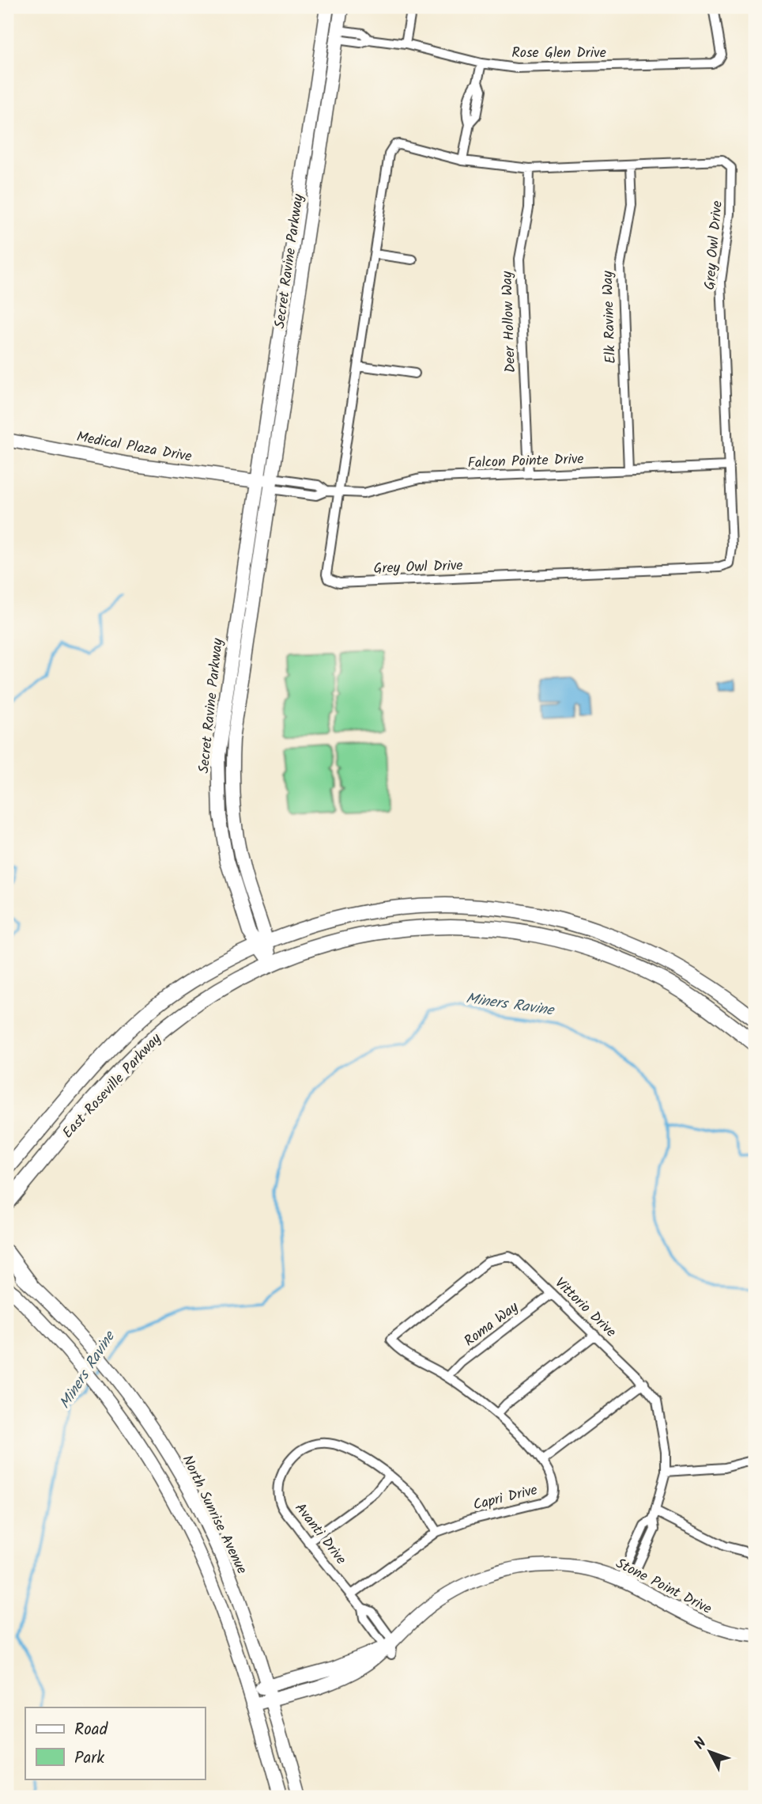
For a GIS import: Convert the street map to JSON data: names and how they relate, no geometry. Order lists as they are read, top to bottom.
{
  "streets": {
    "main road": [
      "Secret Ravine Parkway",
      "Medical Plaza Drive",
      "East Roseville Parkway",
      "North Sunrise Avenue",
      "Stone Point Drive"
    ],
    "street": [
      "Rose Glen Drive",
      "Grey Owl Drive",
      "Elk Ravine Way",
      "Deer Hollow Way",
      "Falcon Pointe Drive",
      "Vittorio Drive",
      "Roma Way",
      "Capri Drive",
      "Avanti Drive"
    ]
  },
  "crossings": [
    ["Rose Glen Drive", "Secret Ravine Parkway"],
    ["Grey Owl Drive", "Elk Ravine Way"],
    ["Grey Owl Drive", "Deer Hollow Way"],
    ["Grey Owl Drive", "Falcon Pointe Drive"],
    ["Secret Ravine Parkway", "Medical Plaza Drive"],
    ["Secret Ravine Parkway", "Falcon Pointe Drive"],
    ["Secret Ravine Parkway", "East Roseville Parkway"],
    ["Elk Ravine Way", "Falcon Pointe Drive"],
    ["Deer Hollow Way", "Falcon Pointe Drive"],
    ["Vittorio Drive", "Roma Way"],
    ["Vittorio Drive", "Capri Drive"],
    ["Vittorio Drive", "Stone Point Drive"],
    ["Roma Way", "Capri Drive"],
    ["Capri Drive", "Avanti Drive"],
    ["North Sunrise Avenue", "Stone Point Drive"],
    ["Avanti Drive", "Stone Point Drive"]
  ],
  "water": ["Miners Ravine"],
  "legend": ["Road", "Park"],
  "north": "top left"
}
